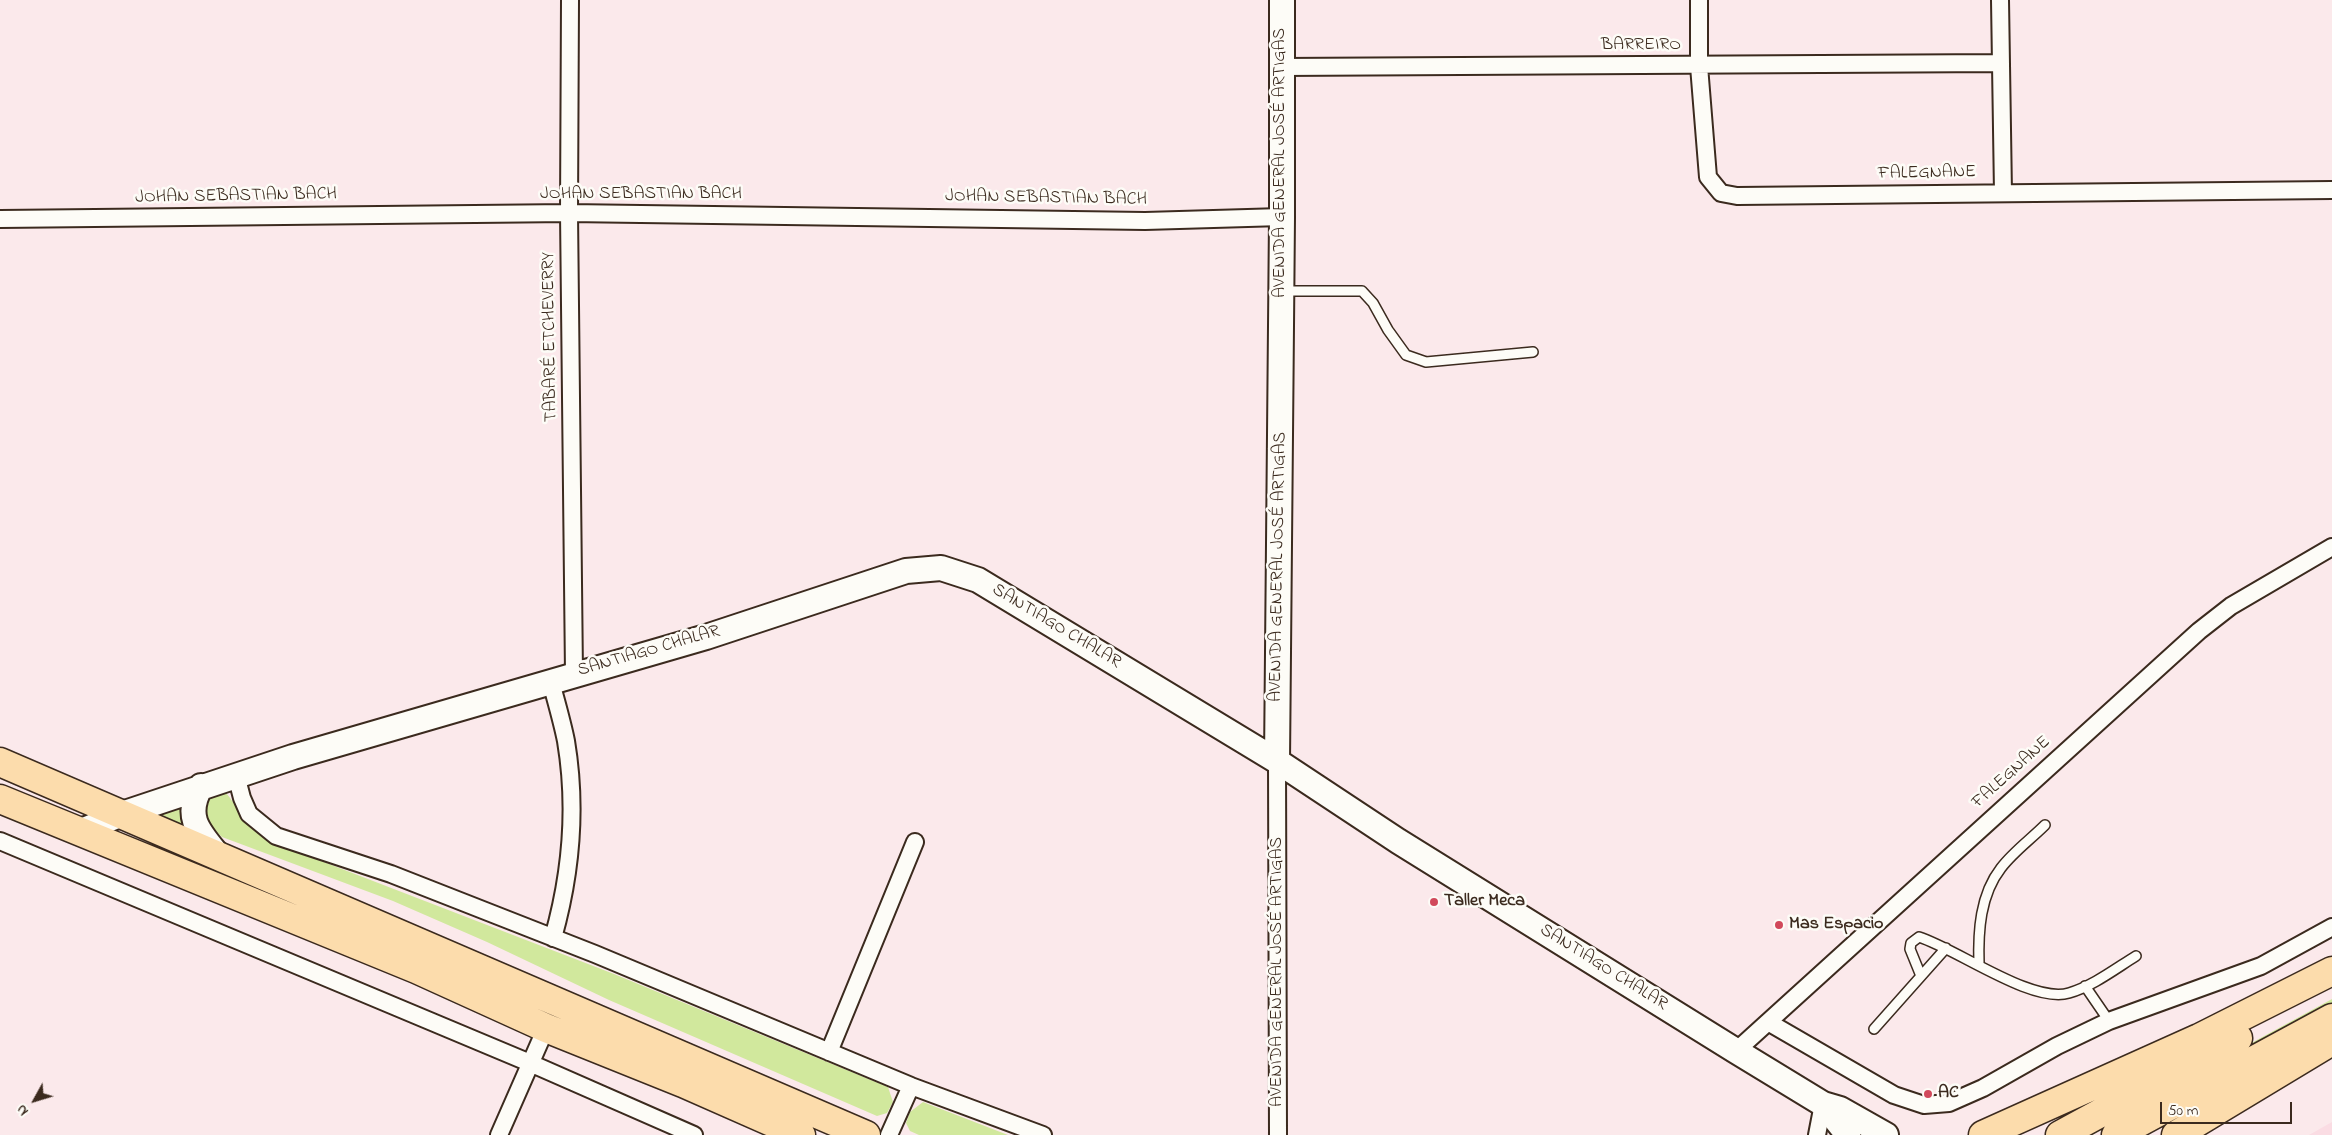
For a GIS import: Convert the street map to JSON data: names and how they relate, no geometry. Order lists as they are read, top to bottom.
{
  "streets": {
    "street": [
      "BARREIRO",
      "AVENIDA GENERAL JOSÉ ARTIGAS",
      "FALEGNANE",
      "JOHAN SEBASTIAN BACH",
      "TABARÉ ETCHEVERRY",
      "SANTIAGO CHALAR"
    ]
  },
  "crossings": [
    ["BARREIRO", "AVENIDA GENERAL JOSÉ ARTIGAS"],
    ["BARREIRO", "FALEGNANE"],
    ["AVENIDA GENERAL JOSÉ ARTIGAS", "JOHAN SEBASTIAN BACH"],
    ["AVENIDA GENERAL JOSÉ ARTIGAS", "SANTIAGO CHALAR"],
    ["FALEGNANE", "SANTIAGO CHALAR"],
    ["JOHAN SEBASTIAN BACH", "TABARÉ ETCHEVERRY"],
    ["TABARÉ ETCHEVERRY", "SANTIAGO CHALAR"]
  ],
  "places": ["Taller Meca", "Mas Espacio", "AC"],
  "scale_bar": "50 m",
  "north": "bottom left"
}
